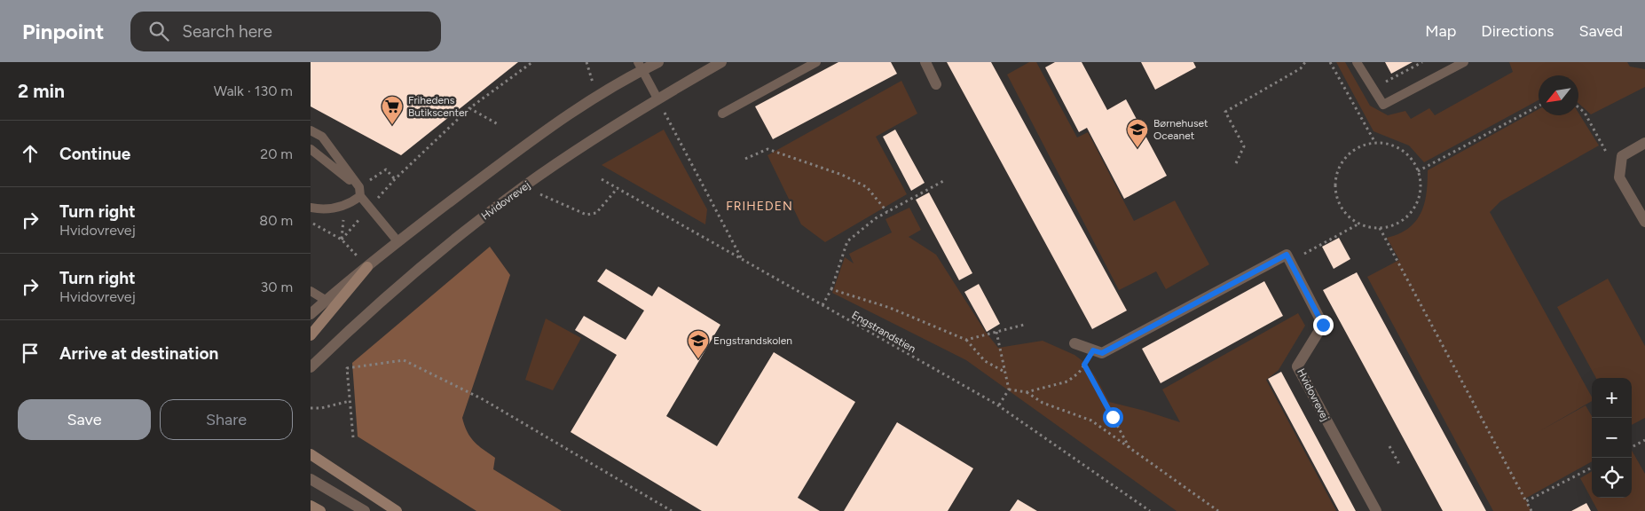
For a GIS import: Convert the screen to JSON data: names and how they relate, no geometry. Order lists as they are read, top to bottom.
{
  "streets": {
    "street": ["Hvidovrevej"],
    "path": ["Engstrandstien"]
  },
  "districts": ["FRIHEDEN"],
  "places": {
    "supermarket": ["Frihedens Butikscenter"],
    "school or university": ["Børnehuset Oceanet", "Engstrandskolen"]
  },
  "north": "bottom left",
  "page": {
    "header": "Pinpoint",
    "search": "Search here",
    "nav": ["Map", "Directions", "Saved"],
    "heading": ["2 min", "Walk · 130 m"],
    "list": [
      ["Continue", "20 m"],
      ["Turn right", "Hvidovrevej", "80 m"],
      ["Turn right", "Hvidovrevej", "30 m"],
      "Arrive at destination"
    ],
    "map_buttons": ["+", "−"],
    "buttons": ["Save", "Share"]
  }
}
